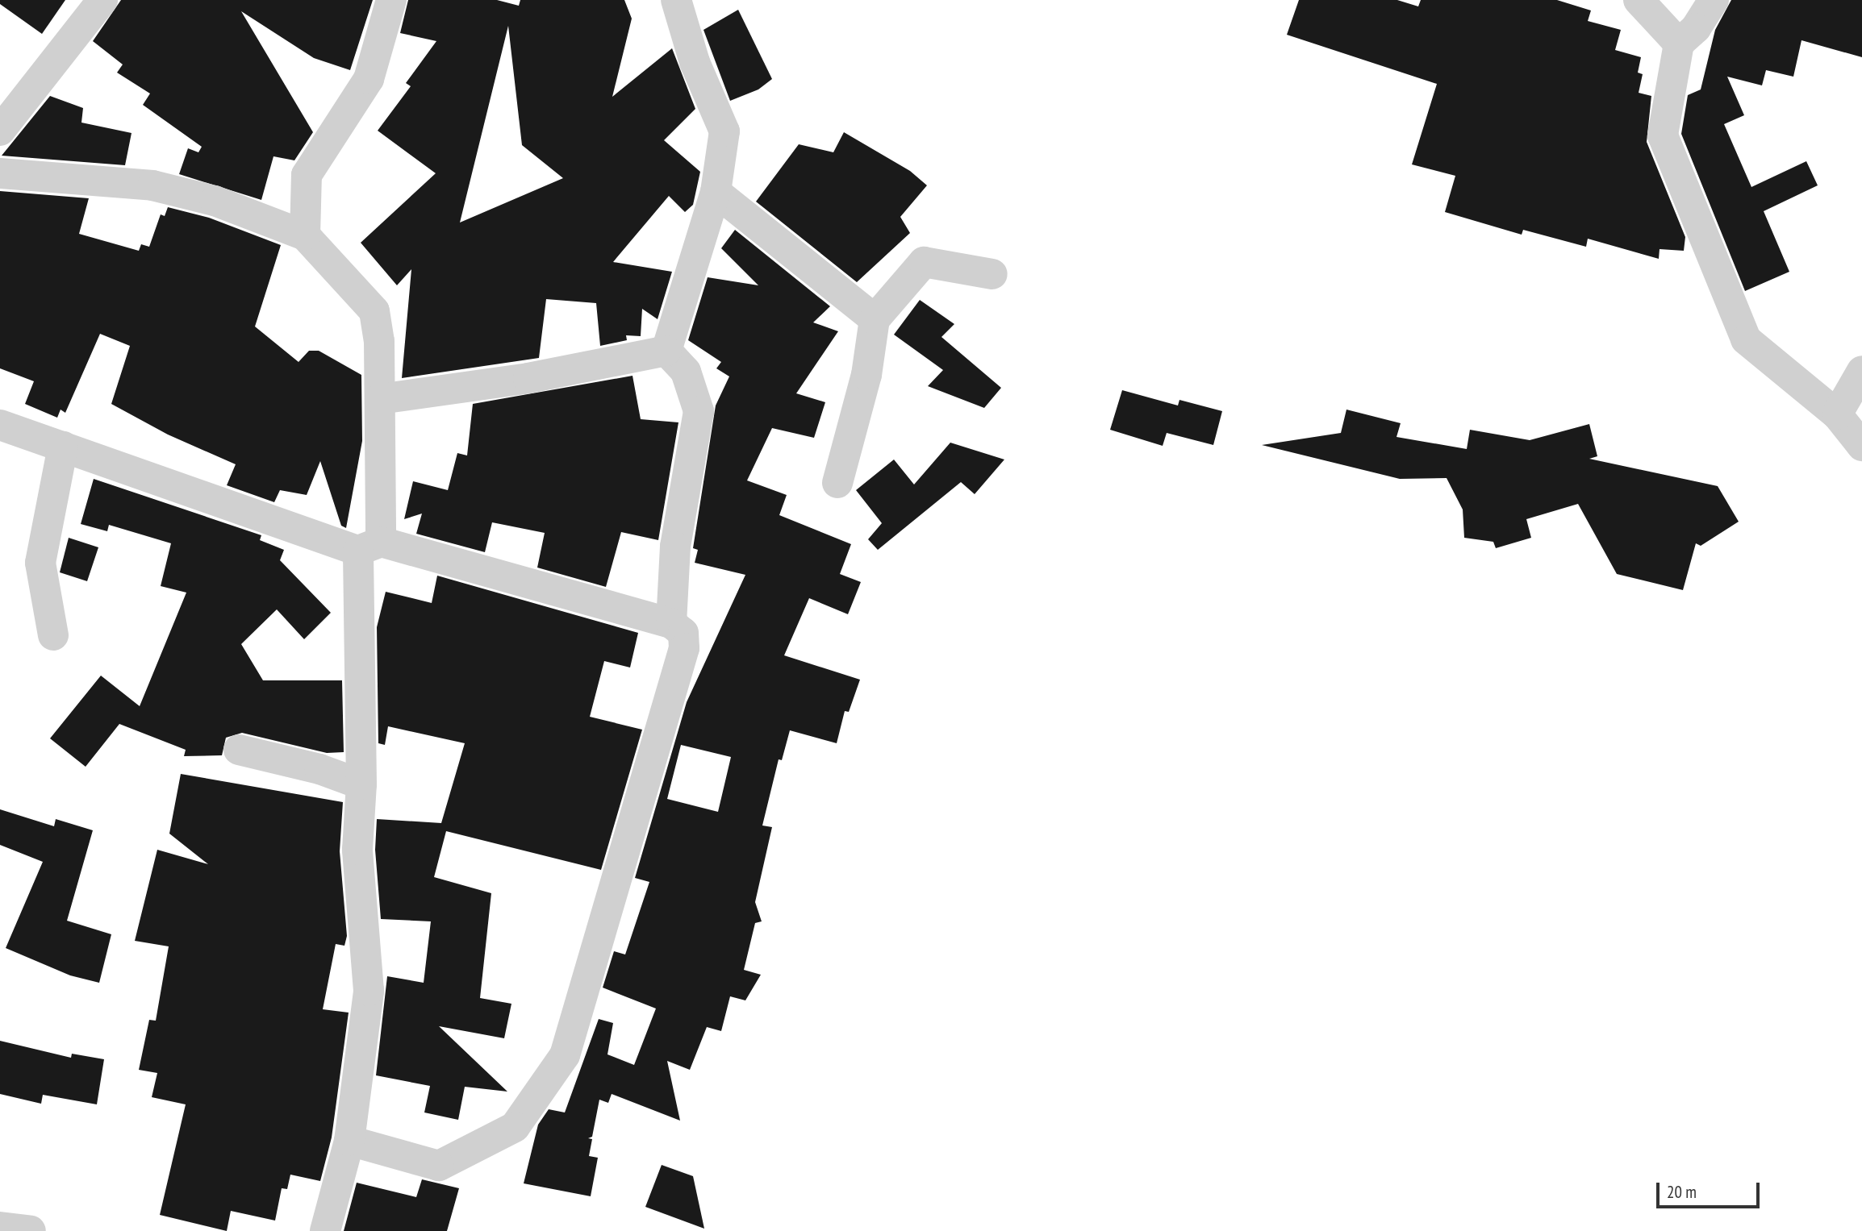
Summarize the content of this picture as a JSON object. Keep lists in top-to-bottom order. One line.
{"scale_bar":"20 m"}
